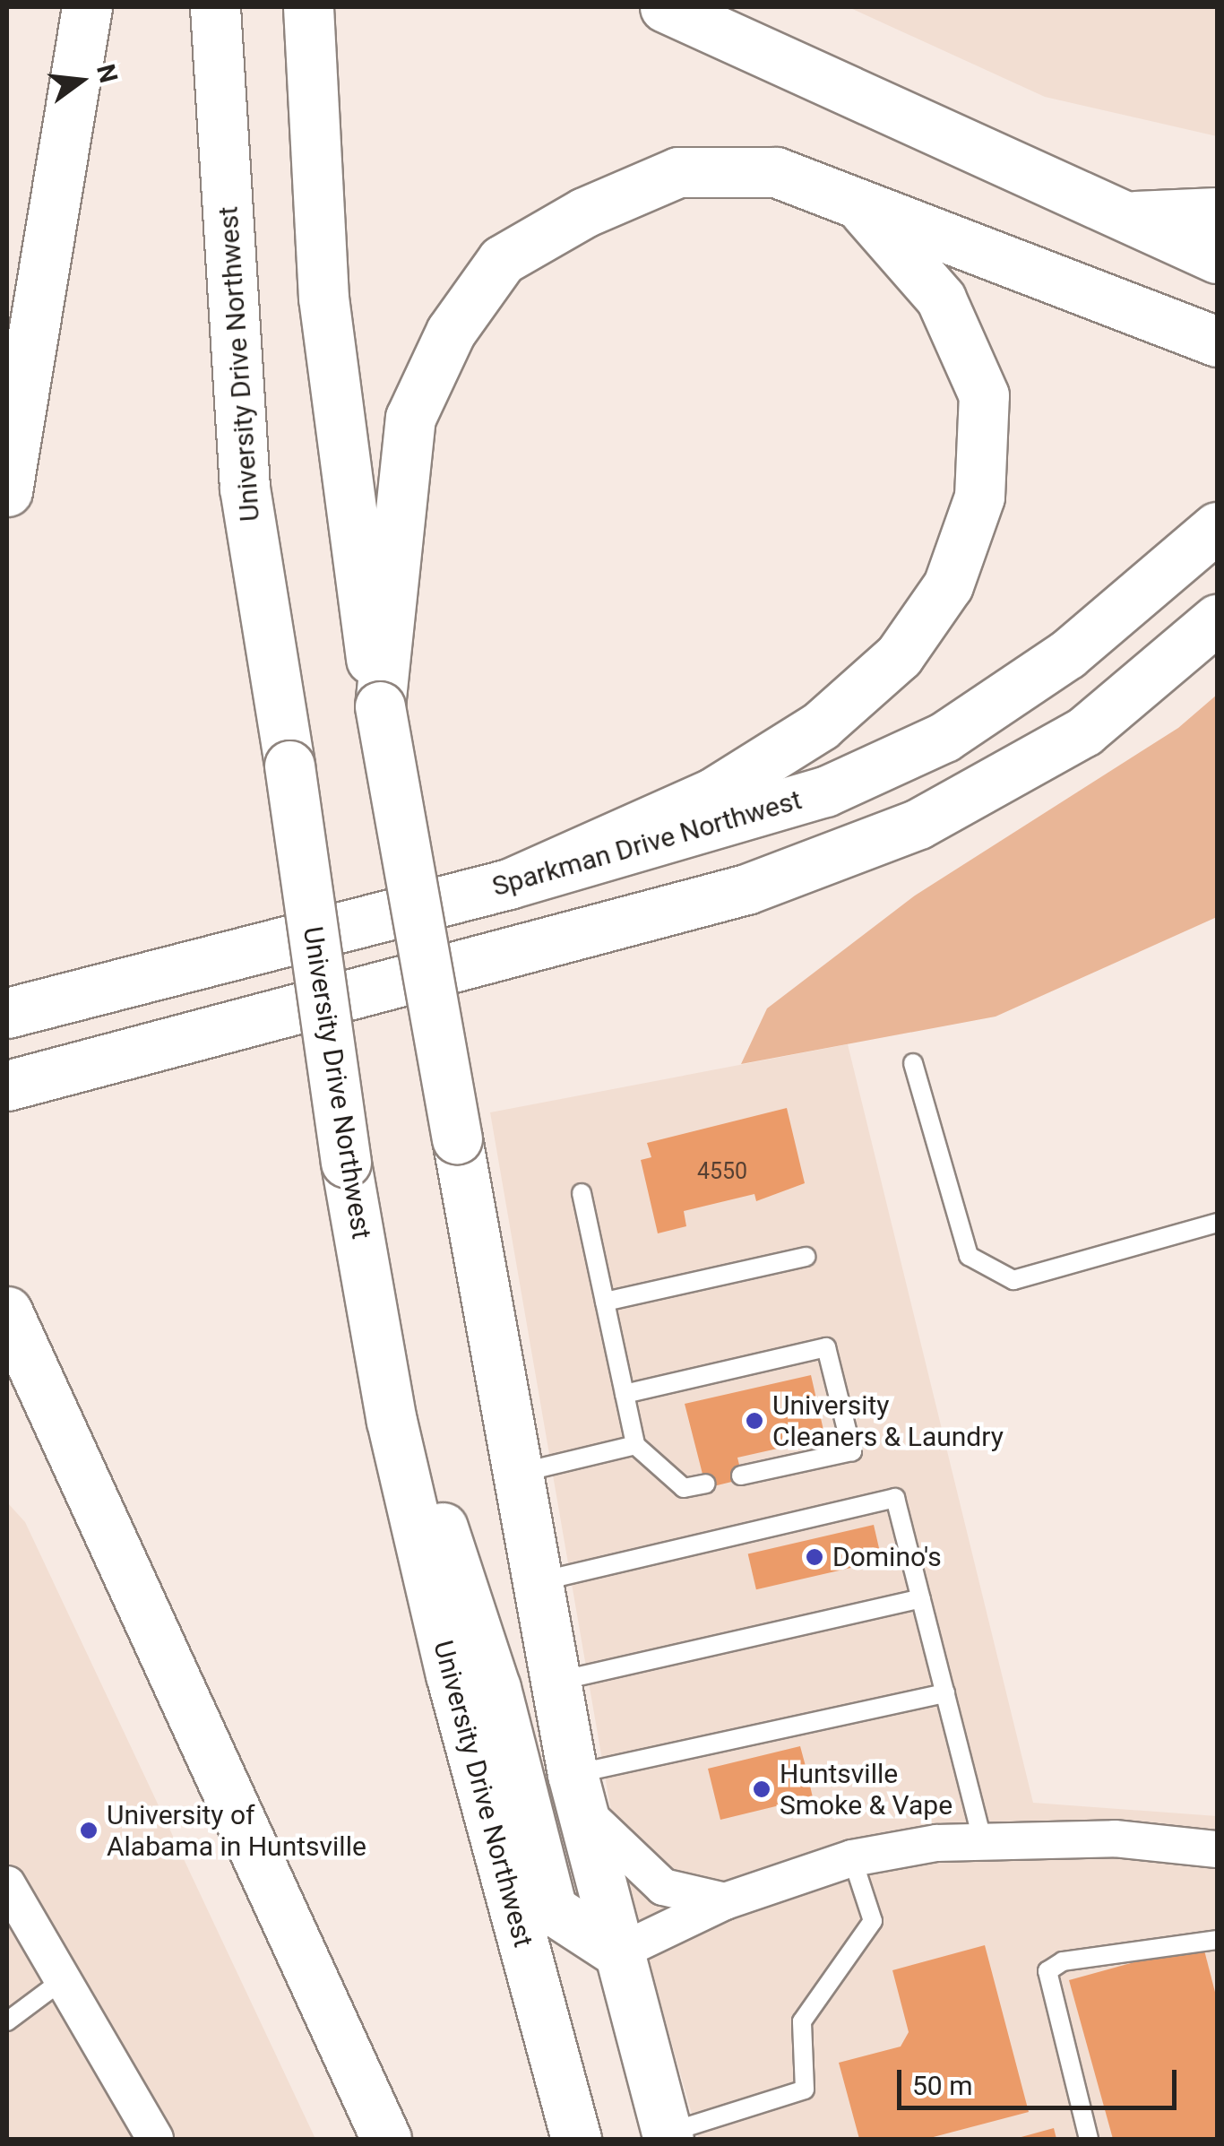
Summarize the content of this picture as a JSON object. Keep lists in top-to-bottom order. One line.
{"streets":{"main road":["University Drive Northwest","Sparkman Drive Northwest"]},"places":["University Cleaners & Laundry","Domino's","Huntsville Smoke & Vape","University of Alabama in Huntsville"],"house_numbers":["4550"],"scale_bar":"50 m","north":"right"}
